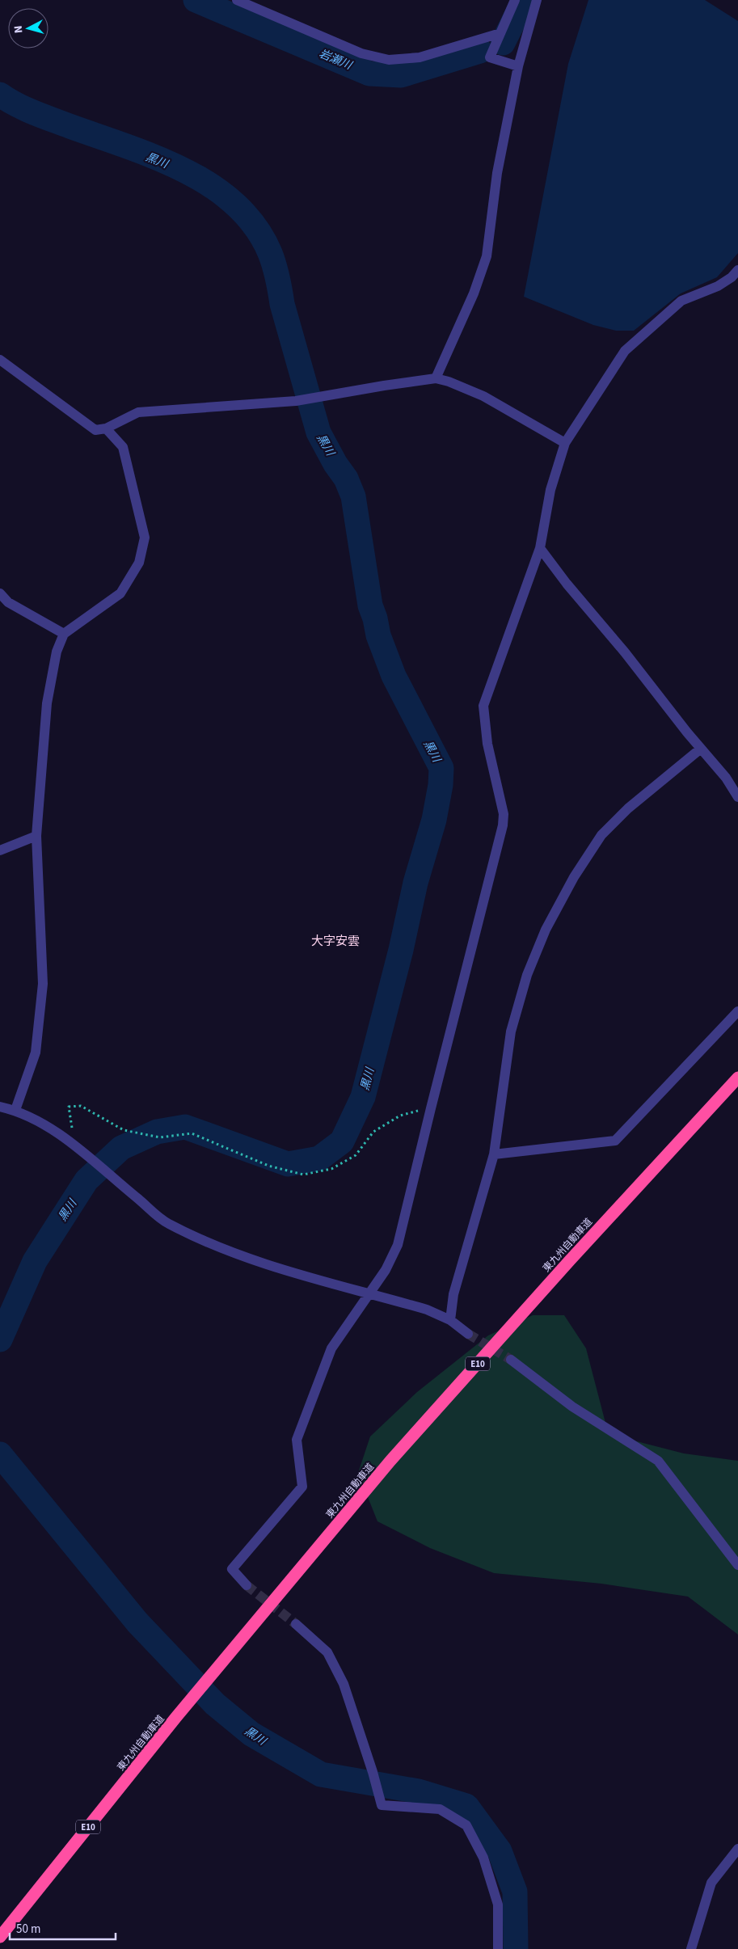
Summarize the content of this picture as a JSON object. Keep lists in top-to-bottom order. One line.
{"streets":{"highway":["東九州自動車道","E10"]},"districts":["大字安雲"],"water":["岩瀬川","黒川"],"scale_bar":"50 m","north":"left"}
